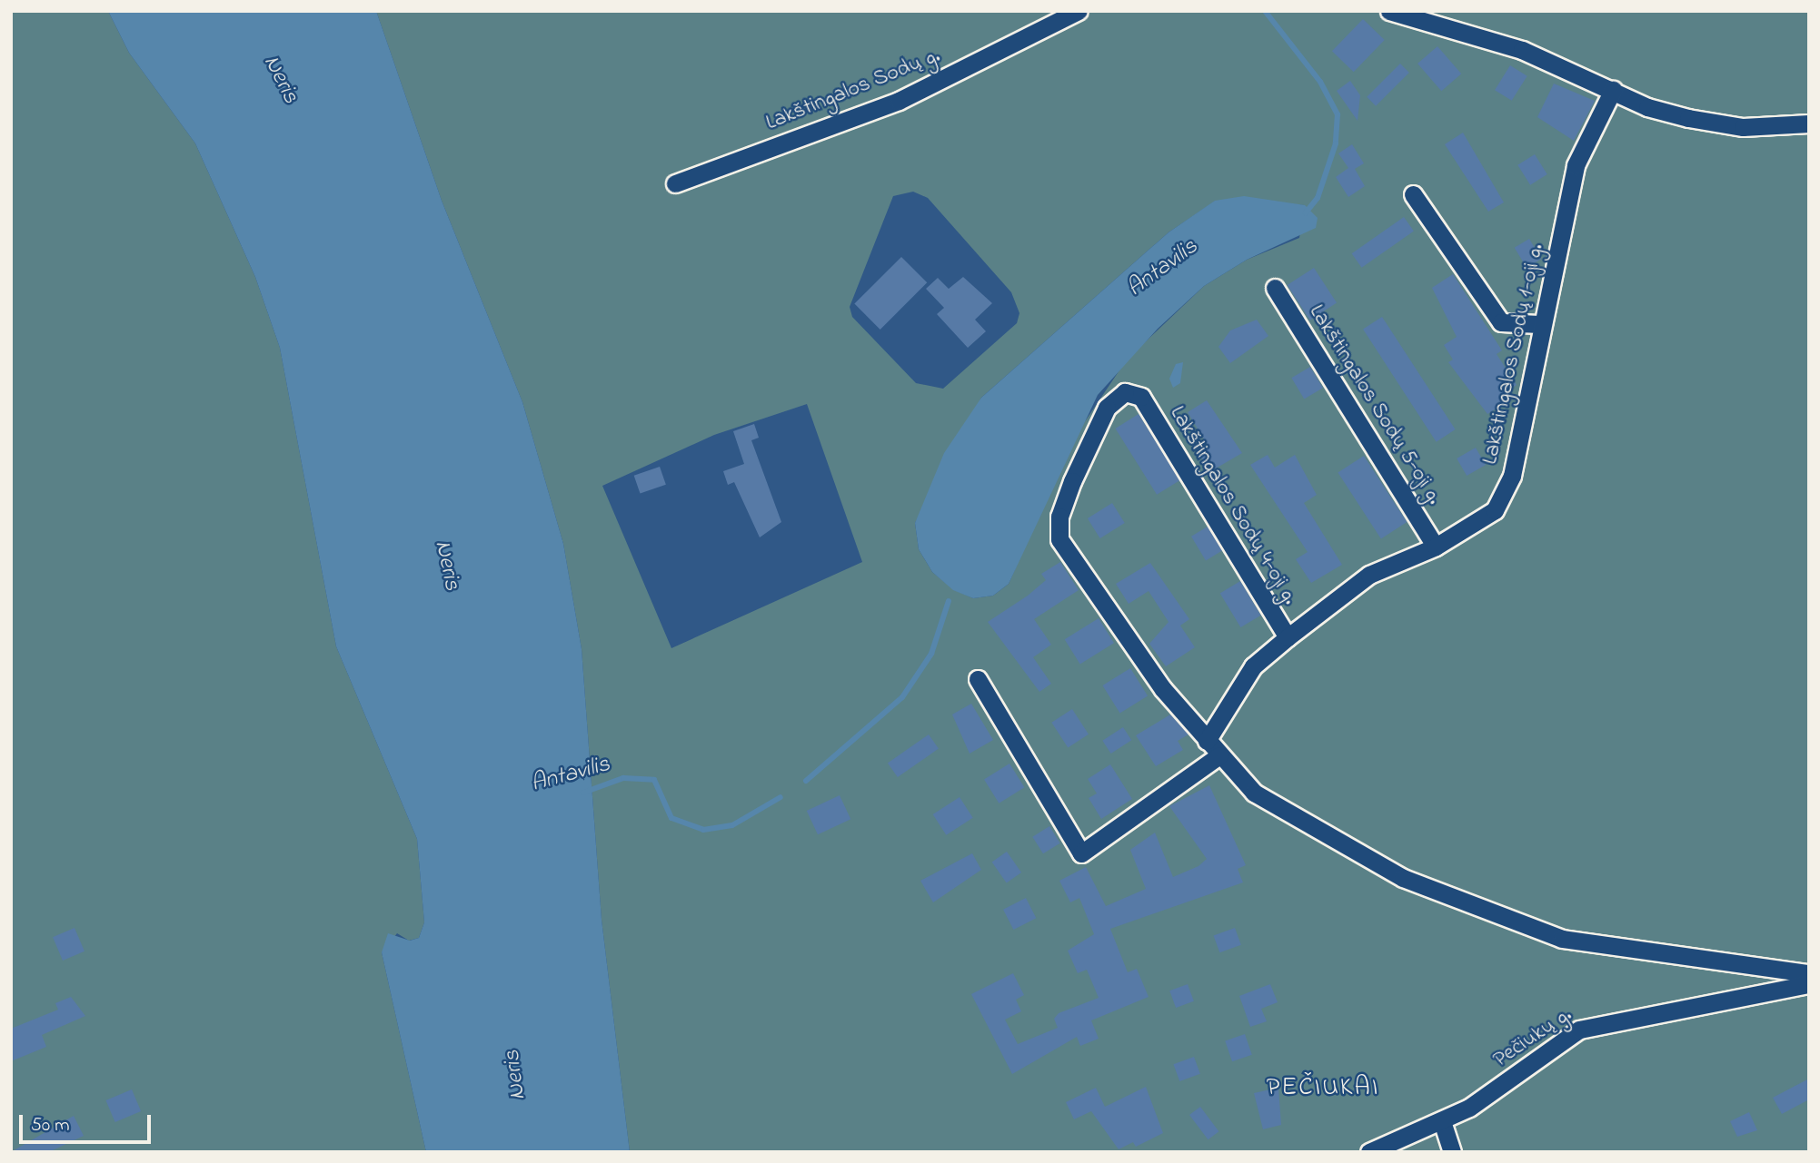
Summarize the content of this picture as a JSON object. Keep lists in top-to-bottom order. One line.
{"streets":{"street":["Lakštingalos Sodų g.","Lakštingalos Sodų 1-oji g.","Lakštingalos Sodų 5-oji g.","Lakštingalos Sodų 4-oji g.","Pečiukų g."]},"crossings":[["Lakštingalos Sodų 1-oji g.","Lakštingalos Sodų 5-oji g."],["Lakštingalos Sodų 1-oji g.","Lakštingalos Sodų 4-oji g."]],"districts":["PEČIUKAI"],"water":["Neris","Antavilis"],"scale_bar":"50 m"}
